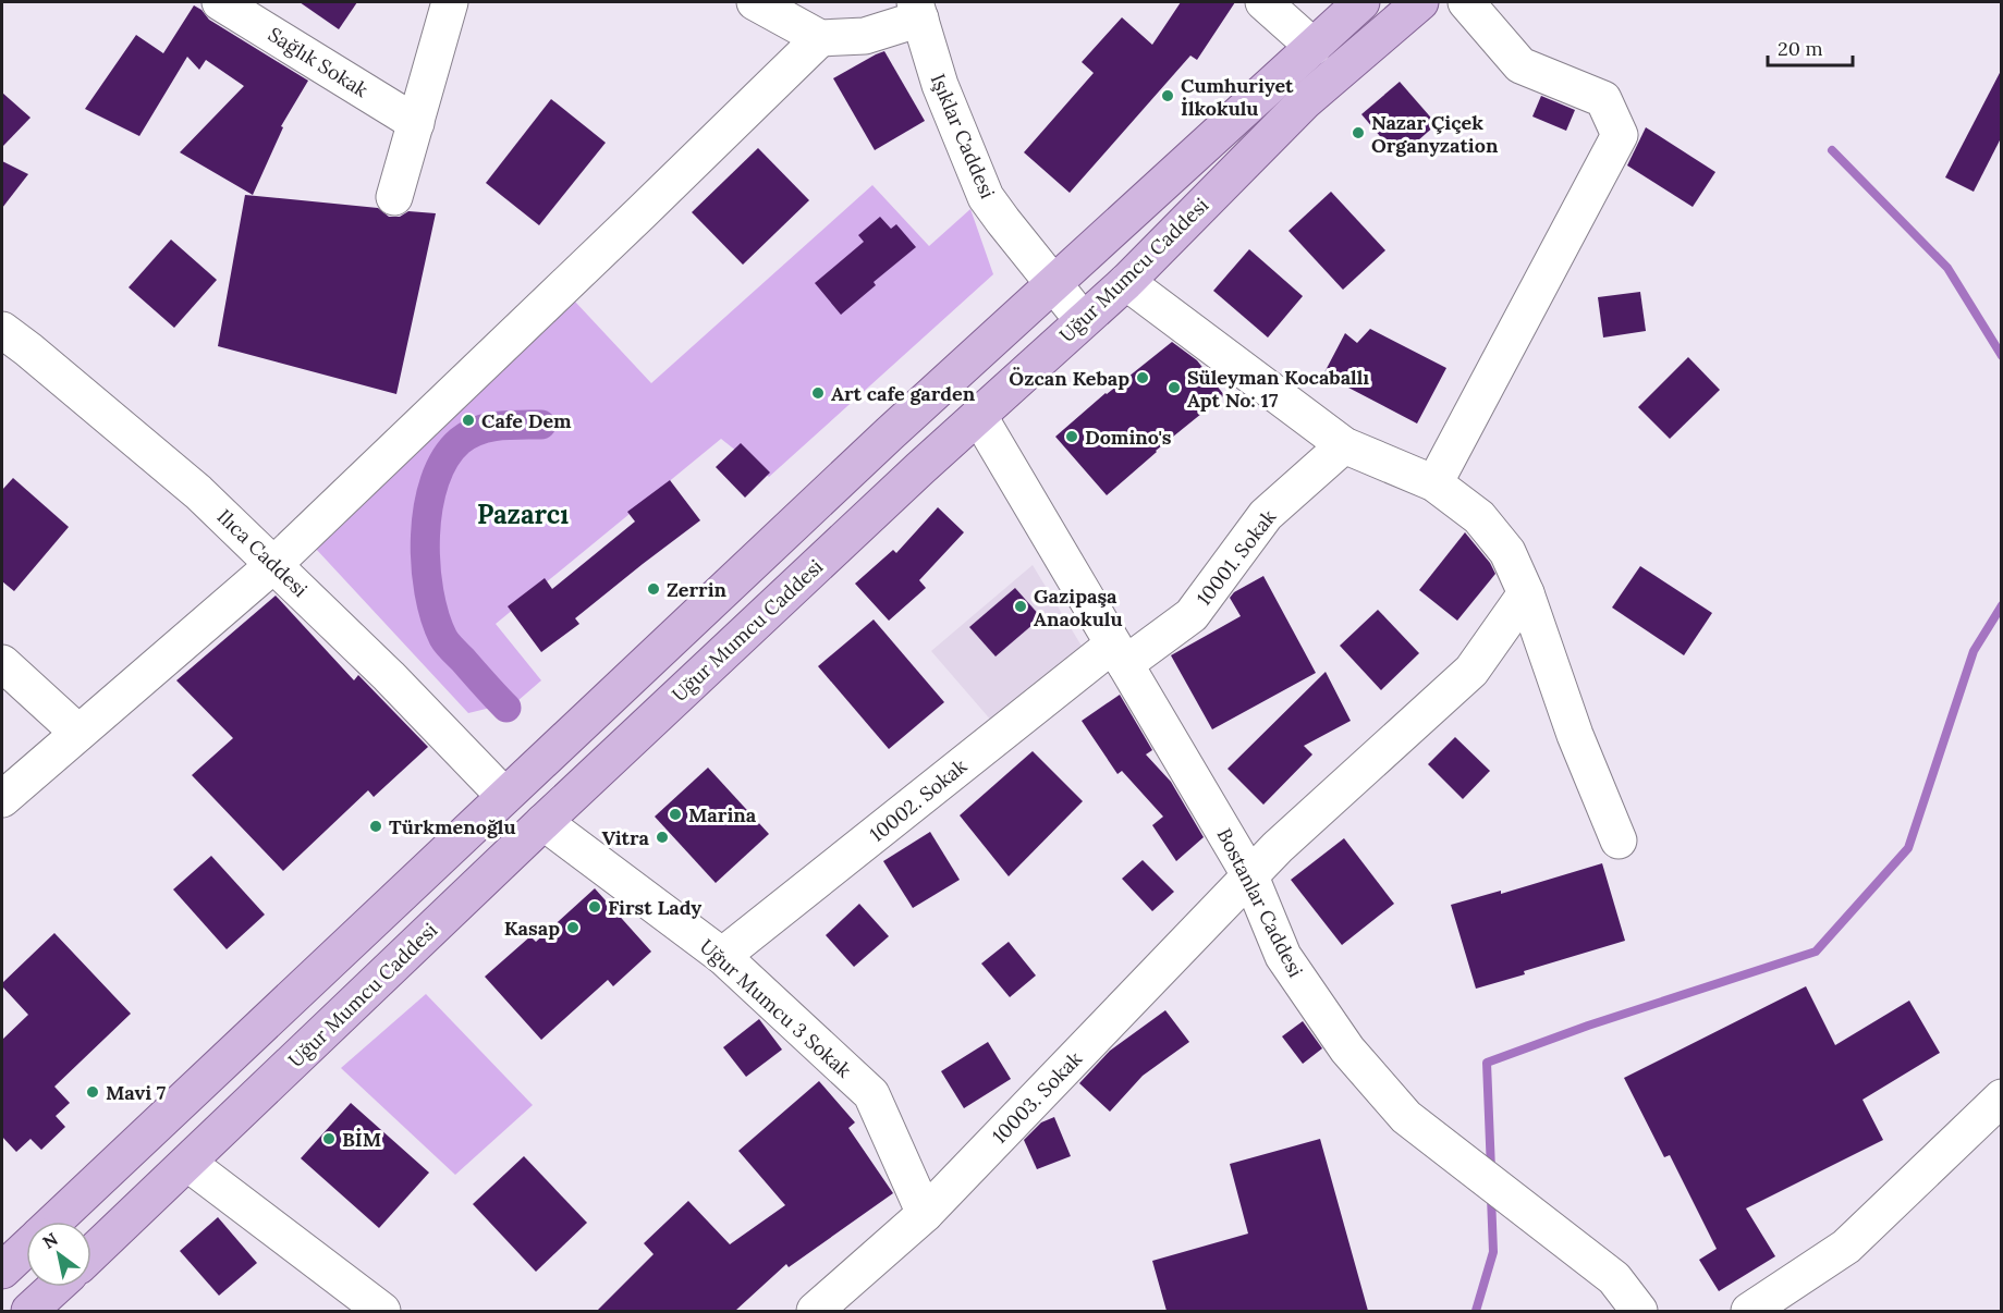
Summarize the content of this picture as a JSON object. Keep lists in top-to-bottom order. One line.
{"streets":{"main road":["Uğur Mumcu Caddesi"],"street":["Sağlık Sokak","Işıklar Caddesi","Ilıca Caddesi","10001. Sokak","10002. Sokak","Bostanlar Caddesi","Uğur Mumcu 3 Sokak","10003. Sokak"]},"crossings":[["Işıklar Caddesi","Uğur Mumcu Caddesi"],["Uğur Mumcu Caddesi","Ilıca Caddesi"],["Uğur Mumcu Caddesi","Bostanlar Caddesi"],["Uğur Mumcu Caddesi","Uğur Mumcu 3 Sokak"],["10001. Sokak","10002. Sokak"],["10001. Sokak","Bostanlar Caddesi"],["10002. Sokak","Bostanlar Caddesi"],["10002. Sokak","Uğur Mumcu 3 Sokak"],["Bostanlar Caddesi","10003. Sokak"],["Uğur Mumcu 3 Sokak","10003. Sokak"]],"districts":["Pazarcı"],"places":["Cumhuriyet İlkokulu","Nazar Çiçek Organyzation","Özcan Kebap","Süleyman Kocaballı Apt No: 17","Art cafe garden","Cafe Dem","Domino's","Zerrin","Gazipaşa Anaokulu","Marina","Türkmenoğlu","Vitra","First Lady","Kasap","Mavi 7","BİM"],"scale_bar":"20 m","north":"top left"}
